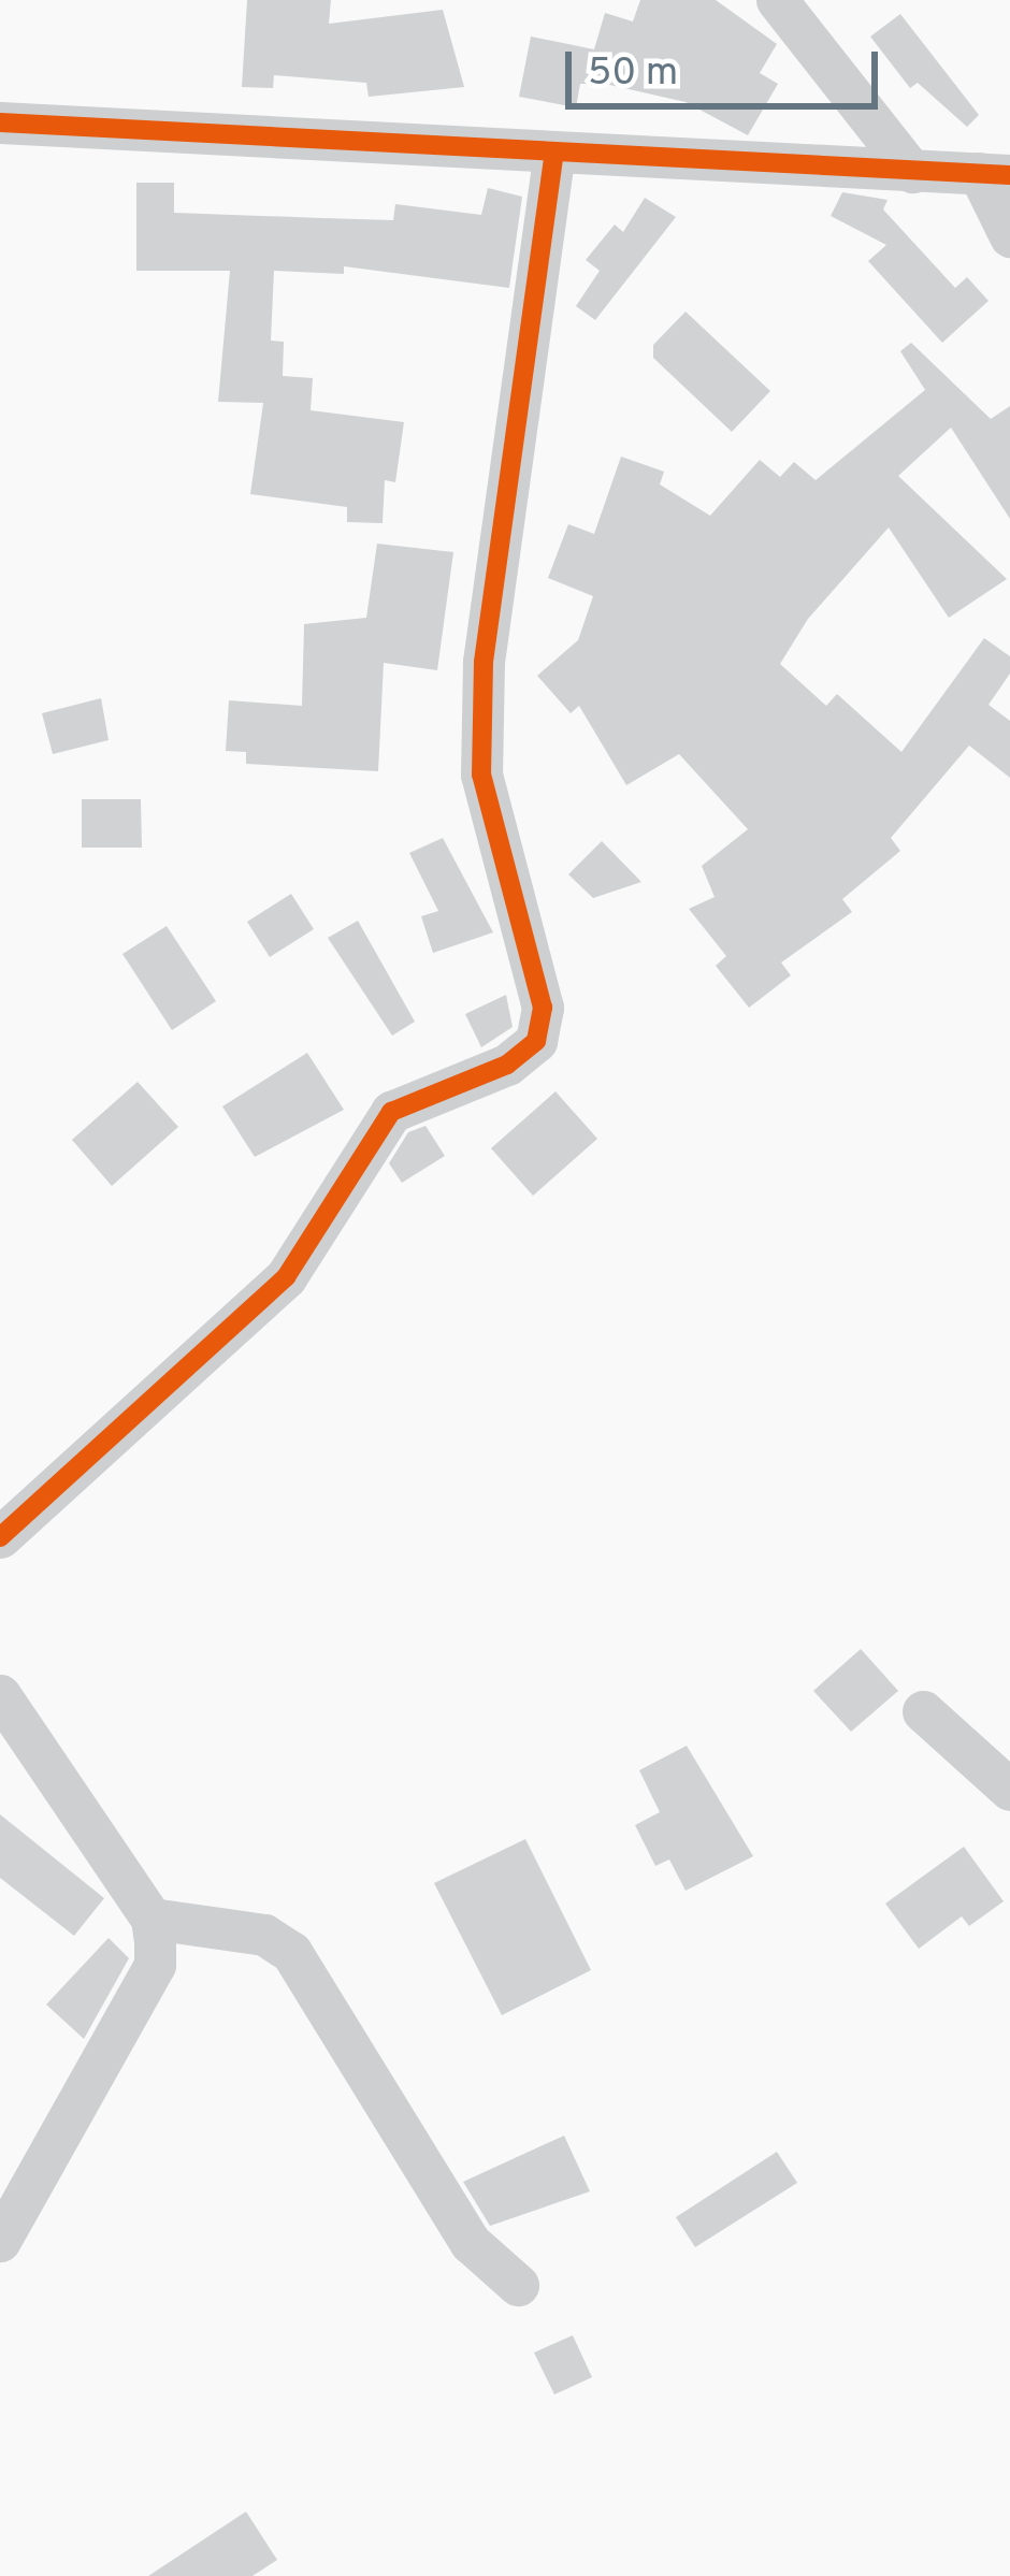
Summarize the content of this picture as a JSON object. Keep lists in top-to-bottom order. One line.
{"scale_bar":"50 m"}
